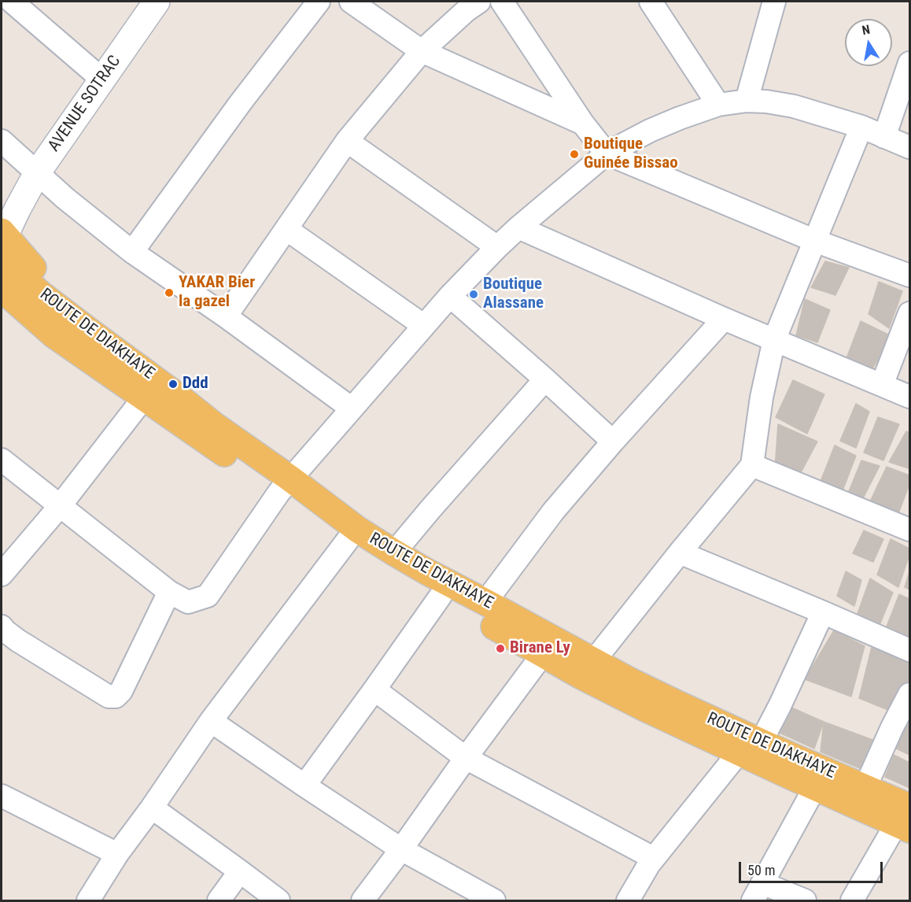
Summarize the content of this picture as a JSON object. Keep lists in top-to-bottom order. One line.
{"streets":{"main road":["ROUTE DE DIAKHAYE"],"street":["AVENUE SOTRAC"]},"crossings":[["AVENUE SOTRAC","ROUTE DE DIAKHAYE"]],"places":["Boutique Guinée Bissao","YAKAR Bier la gazel","Boutique Alassane","Ddd","Birane Ly"],"scale_bar":"50 m","north":"top"}
